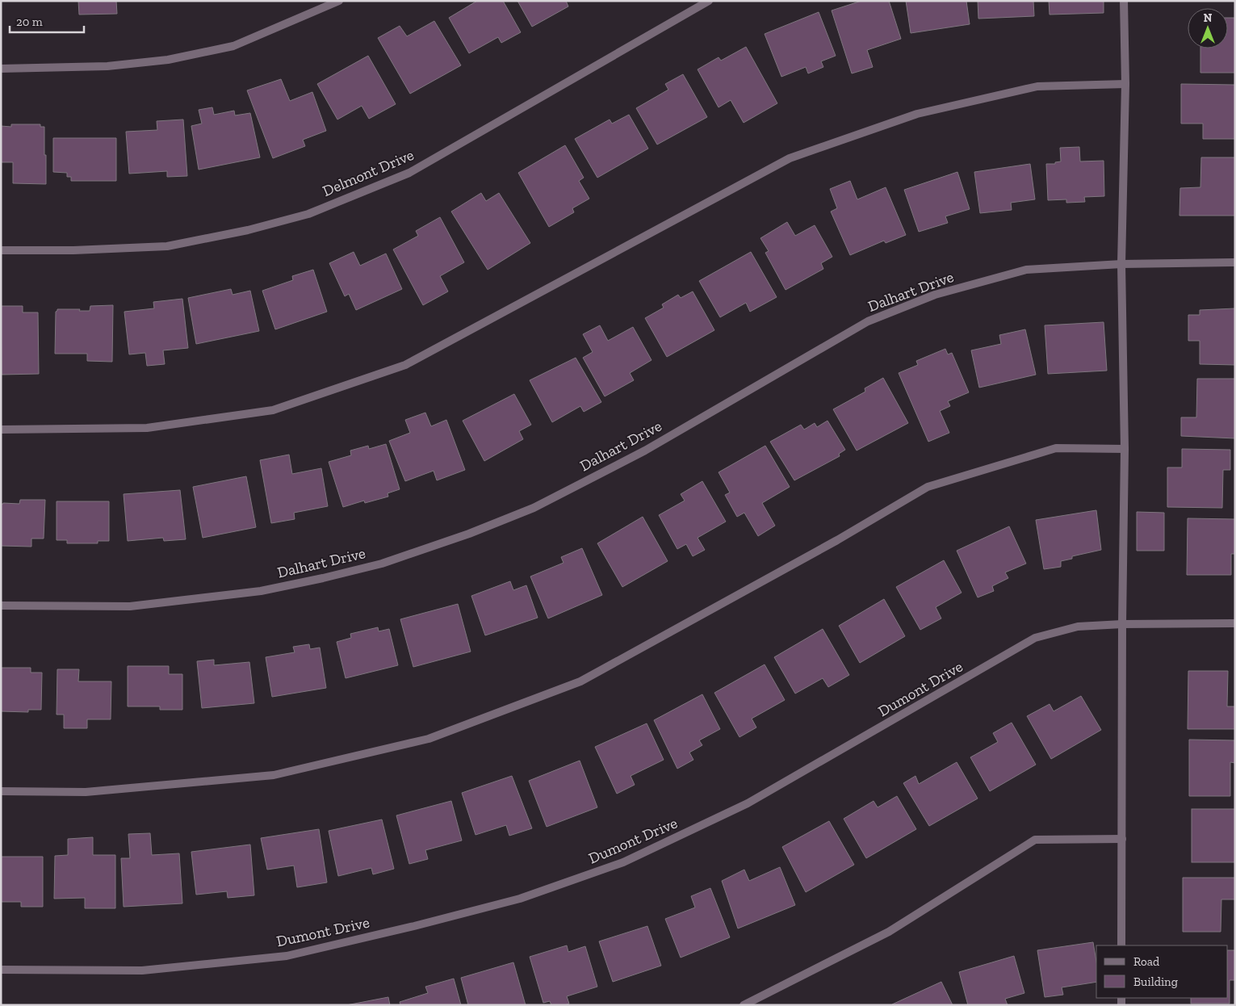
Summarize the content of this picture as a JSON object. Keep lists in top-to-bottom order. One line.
{"streets":{"street":["Delmont Drive","Dalhart Drive","Dumont Drive"]},"legend":["Road","Building"],"scale_bar":"20 m","north":"top"}
